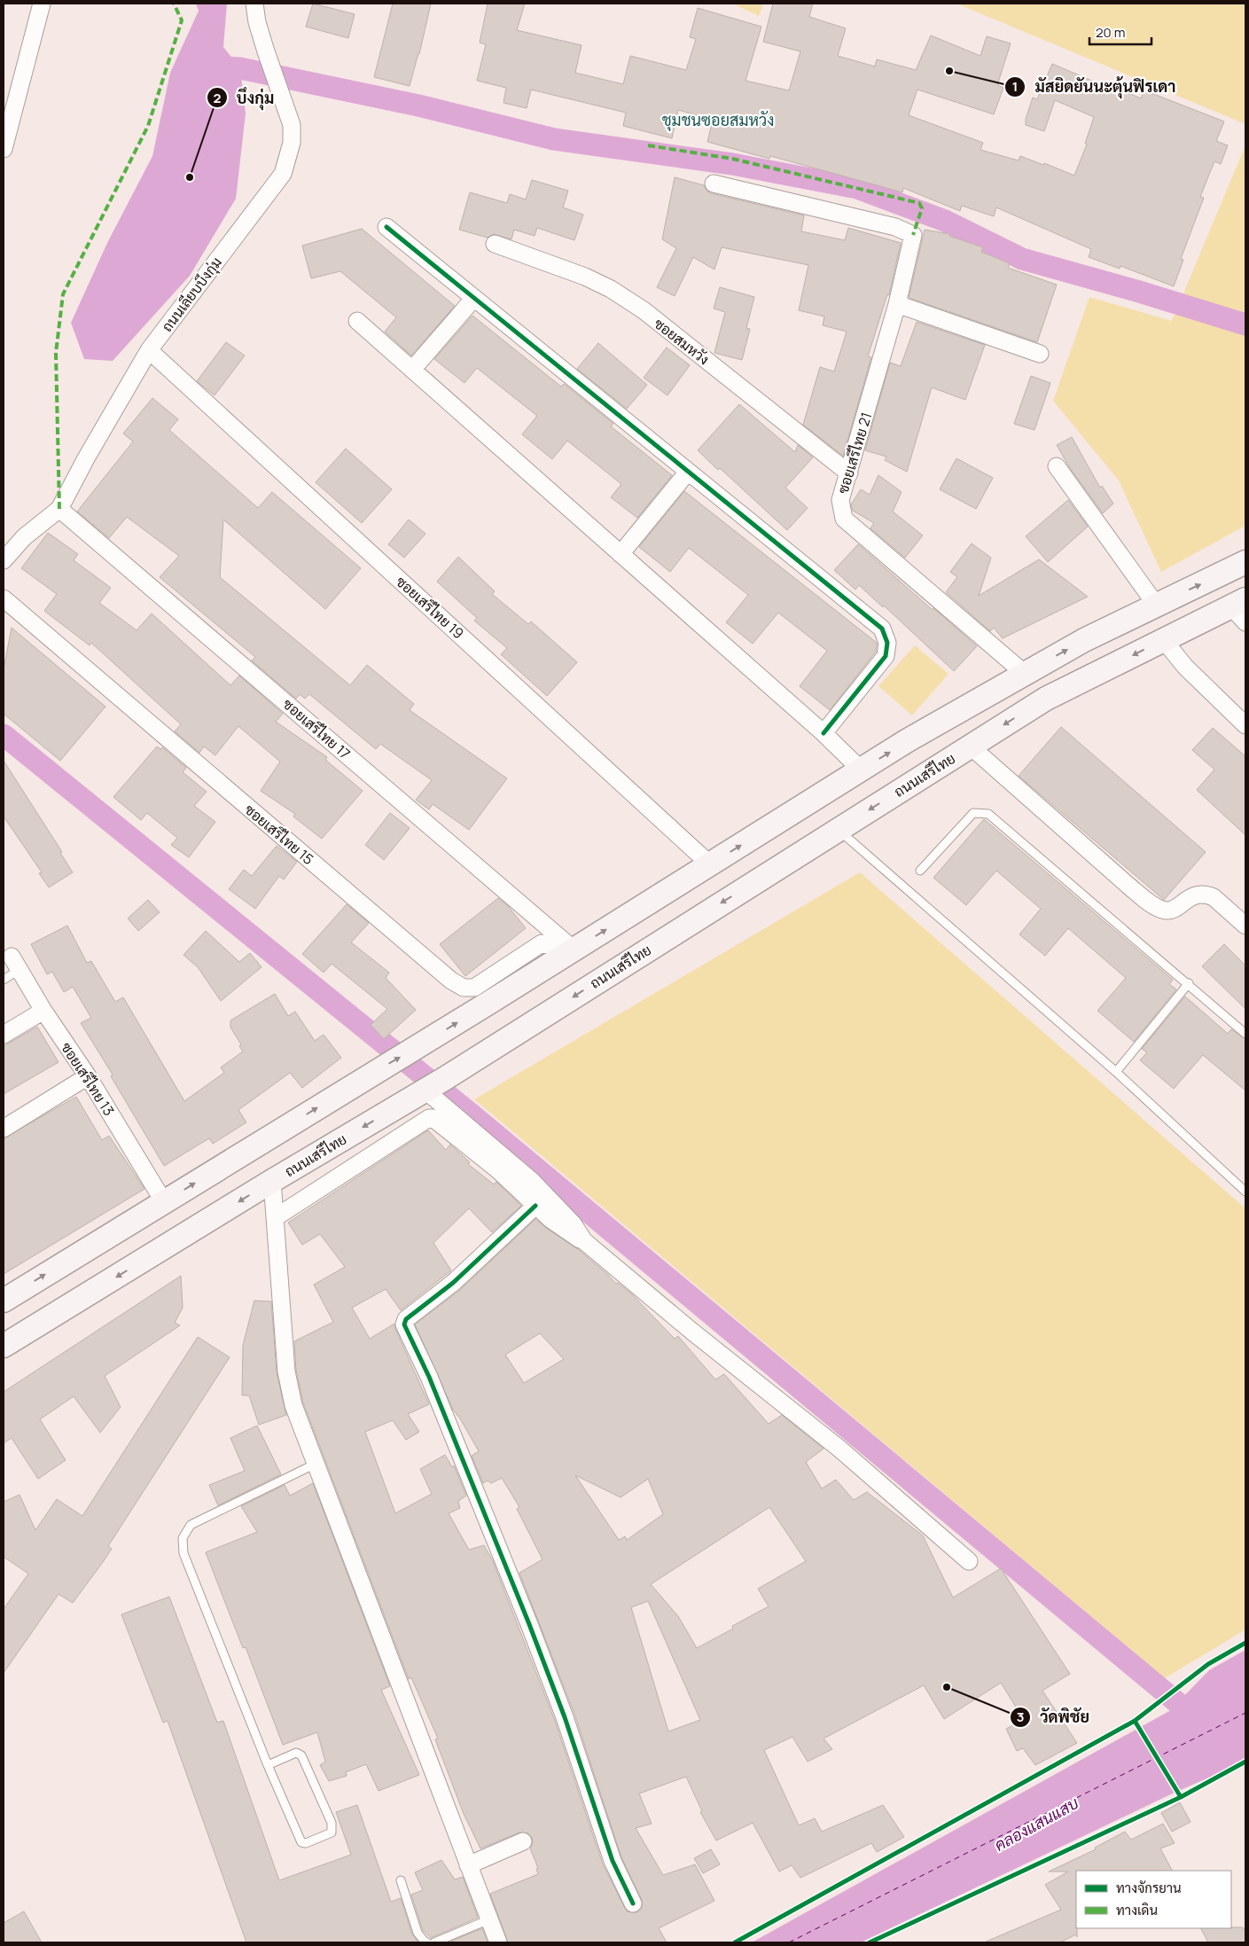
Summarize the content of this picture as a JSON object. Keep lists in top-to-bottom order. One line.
{"streets":{"main road":["ถนนเสรีไทย"],"street":["ถนนเลียบบึงกุ่ม","ซอยสมหวัง","ซอยเสรีไทย 21","ซอยเสรีไทย 19","ซอยเสรีไทย 17","ซอยเสรีไทย 15","ซอยเสรีไทย 13"]},"crossings":[["ถนนเลียบบึงกุ่ม","ซอยเสรีไทย 19"],["ถนนเลียบบึงกุ่ม","ซอยเสรีไทย 17"],["ซอยสมหวัง","ซอยเสรีไทย 21"],["ซอยเสรีไทย 17","ซอยเสรีไทย 15"]],"districts":["ชุมชนซอยสมหวัง"],"water":["คลองแสนแสบ"],"places":["มัสยิดยันนะตุ้นฟิรเดา","บึงกุ่ม","วัดพิชัย"],"legend":["ทางจักรยาน","ทางเดิน"],"scale_bar":"20 m"}
